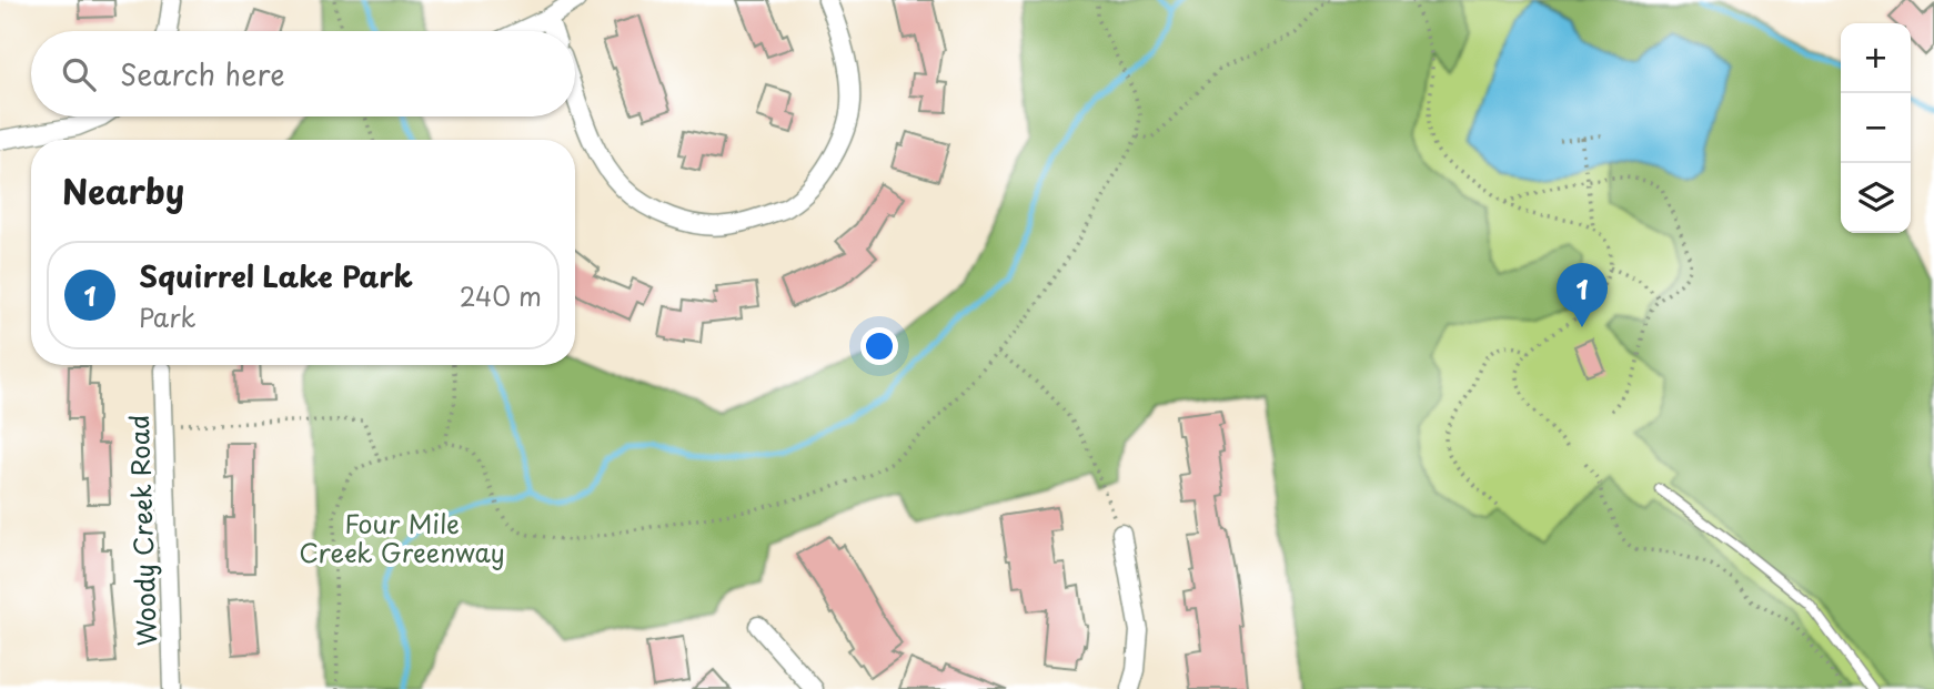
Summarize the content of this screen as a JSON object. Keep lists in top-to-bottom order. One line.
{"streets":{"street":["Woody Creek Road"]},"parks":["Four Mile Creek Greenway"],"page":{"map_buttons":["+","−"],"search":"Search here","heading":"Nearby","list":[{"mark":"1","name":"Squirrel Lake Park","note":"Park","value":"240 m"}],"pins":"1"}}
